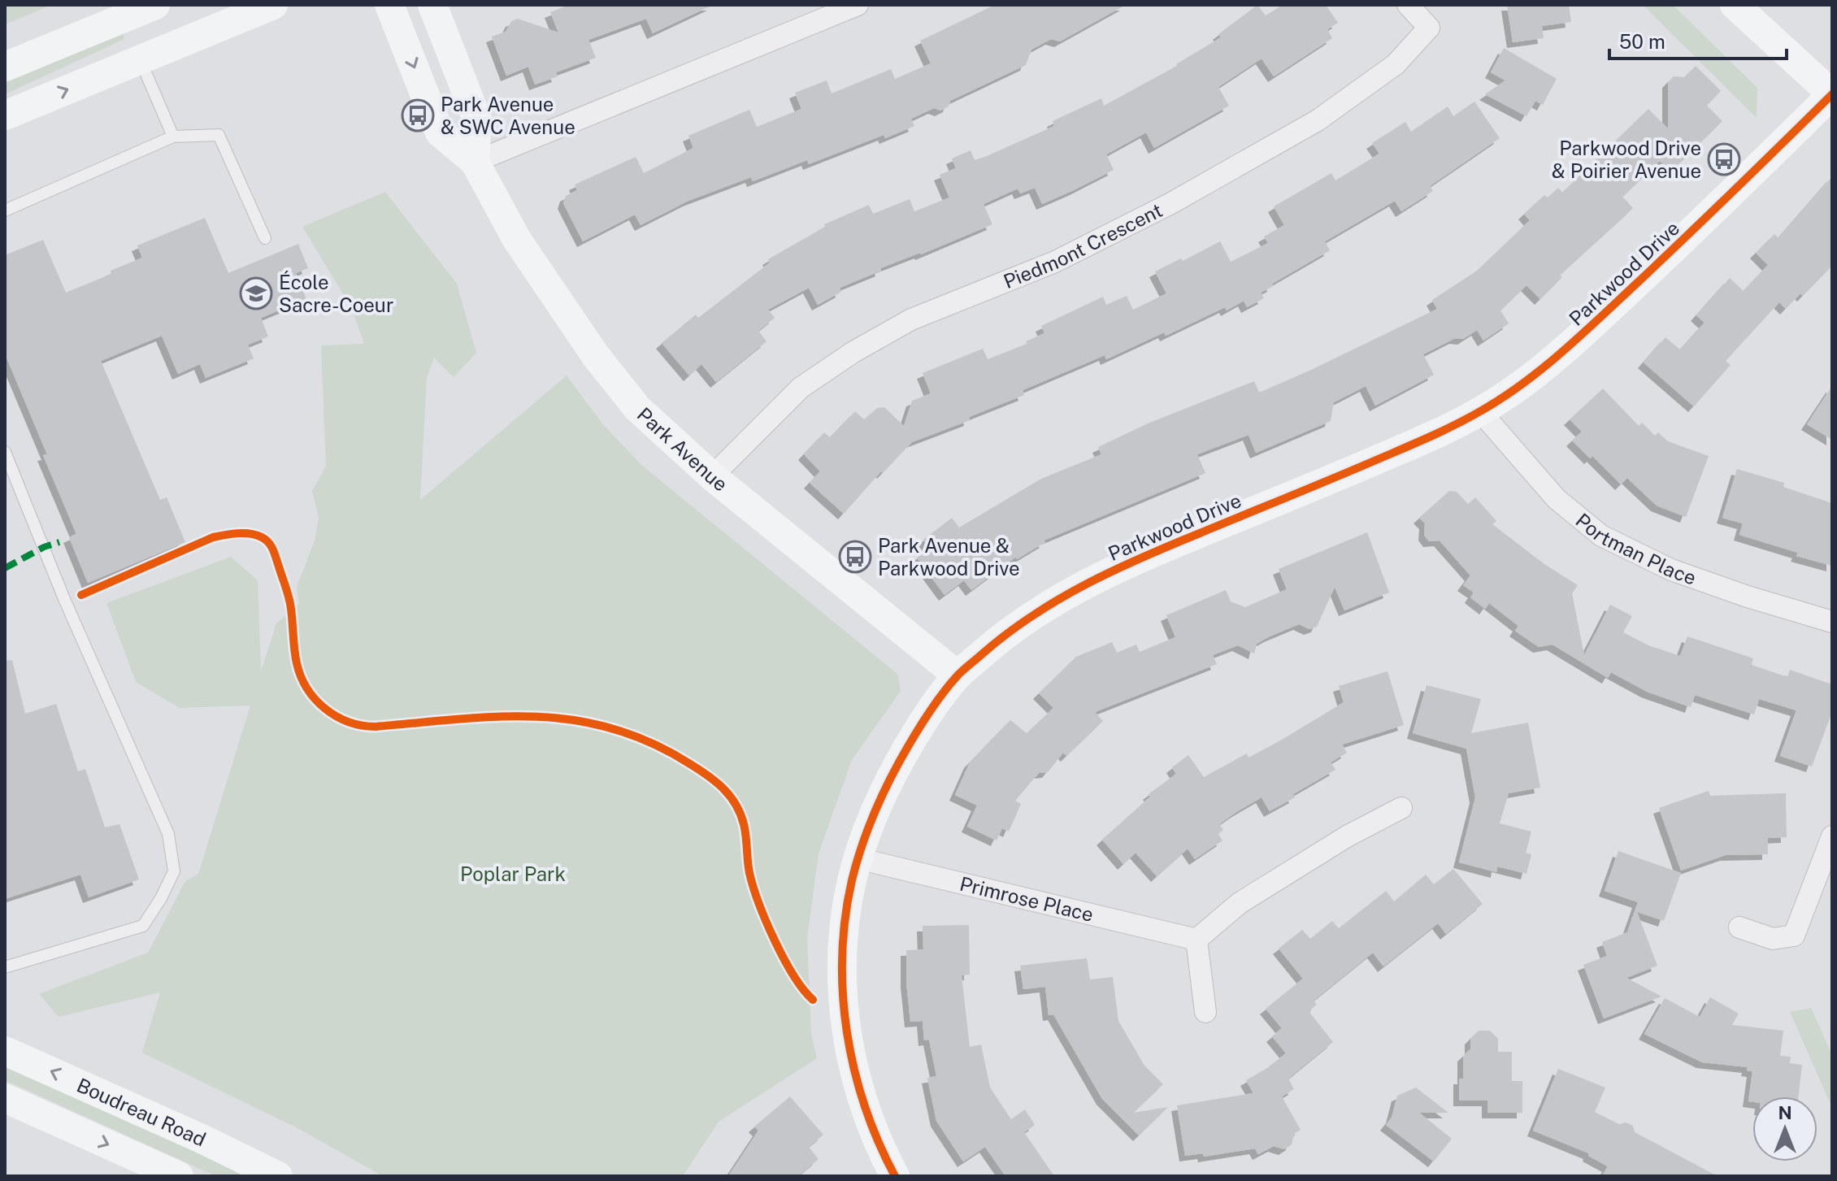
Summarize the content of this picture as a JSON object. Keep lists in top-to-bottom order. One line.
{"streets":{"street":["Piedmont Crescent","Parkwood Drive","Park Avenue","Portman Place","Primrose Place","Boudreau Road"]},"crossings":[["Piedmont Crescent","Park Avenue"],["Parkwood Drive","Park Avenue"],["Parkwood Drive","Portman Place"],["Parkwood Drive","Primrose Place"]],"parks":["Poplar Park"],"places":{"bus stop":["Park Avenue & SWC Avenue","Parkwood Drive & Poirier Avenue","Park Avenue & Parkwood Drive"],"school or university":["École Sacre-Coeur"]},"scale_bar":"50 m","north":"top"}
